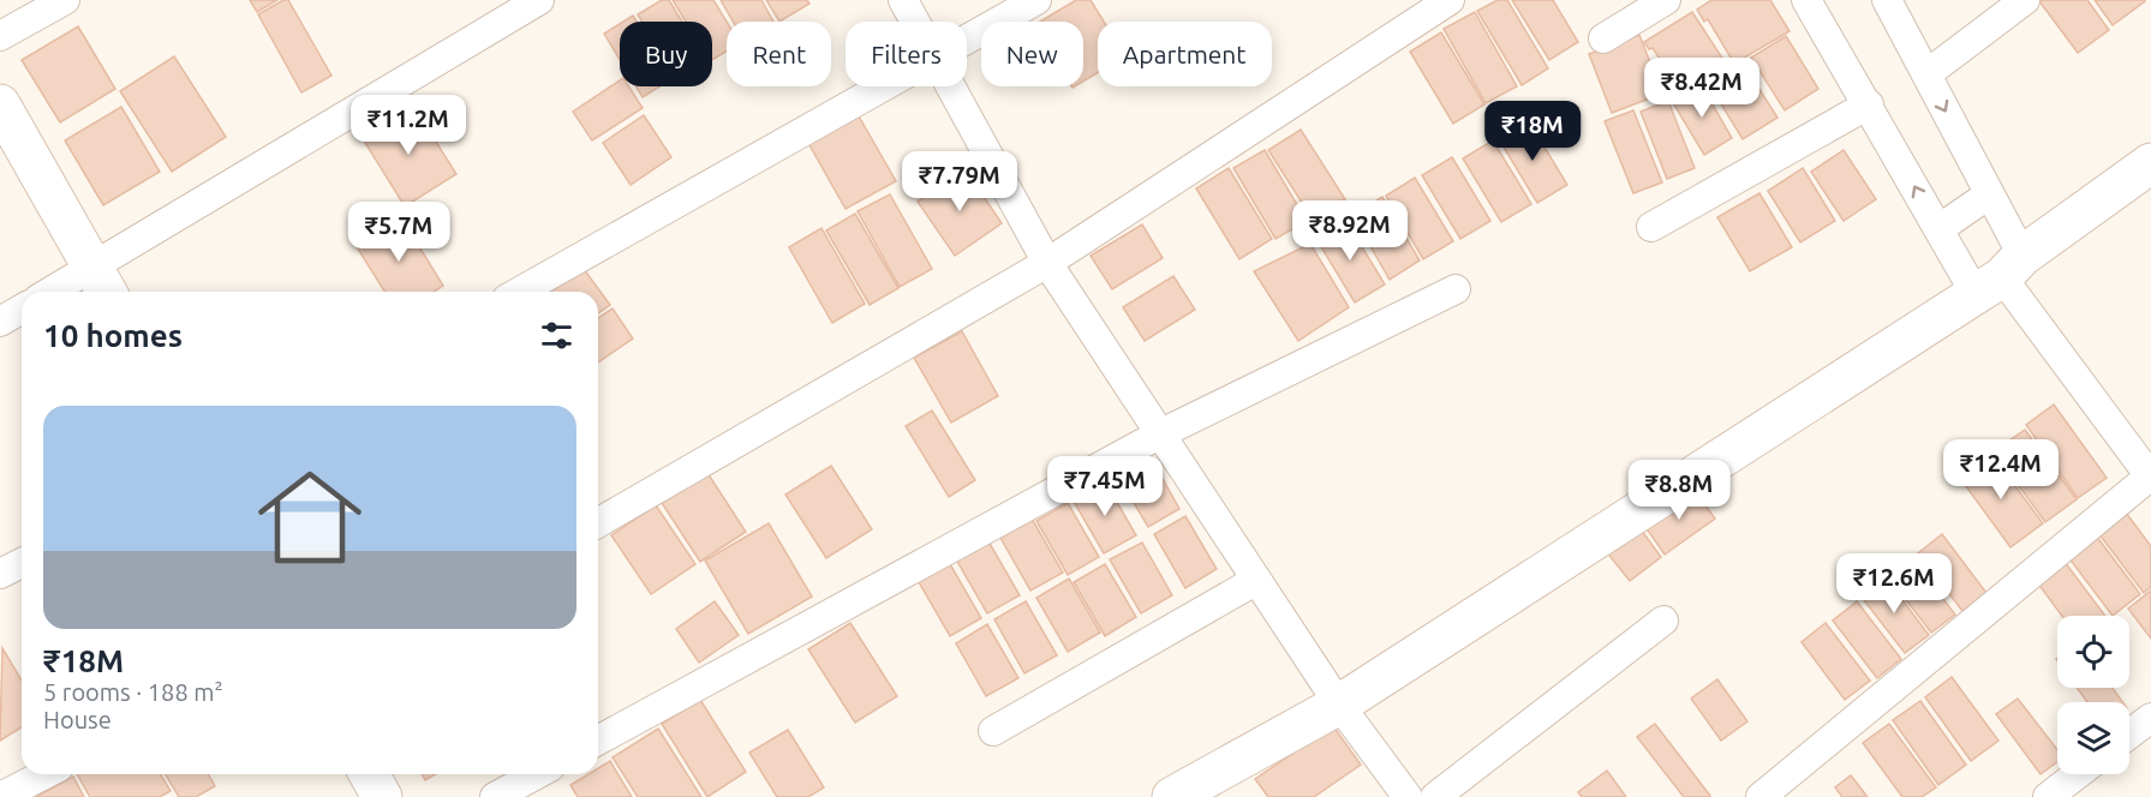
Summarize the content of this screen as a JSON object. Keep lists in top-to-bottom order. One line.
{"page":{"chip":["Buy","Rent","Filters","New","Apartment"],"price":["₹8.42M","₹11.2M","₹18M","₹7.79M","₹8.92M","₹5.7M","₹12.4M","₹7.45M","₹8.8M","₹12.6M"],"heading":"10 homes","list":[{"name":"₹18M","note":"5 rooms · 188 m² · House"}]}}
